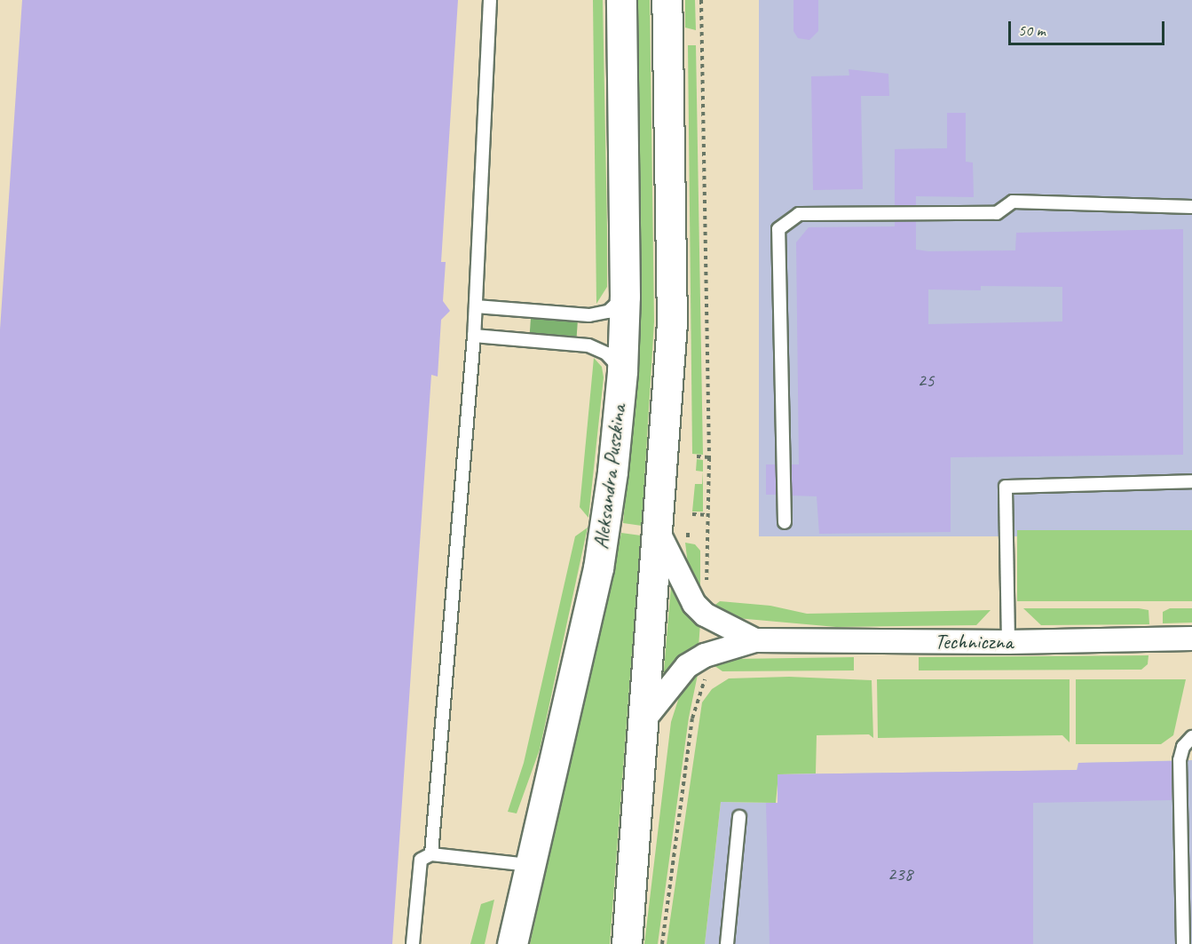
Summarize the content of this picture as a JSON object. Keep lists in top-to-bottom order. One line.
{"streets":{"main road":["Aleksandra Puszkina"],"street":["Techniczna"]},"house_numbers":["25","238"],"scale_bar":"50 m"}
